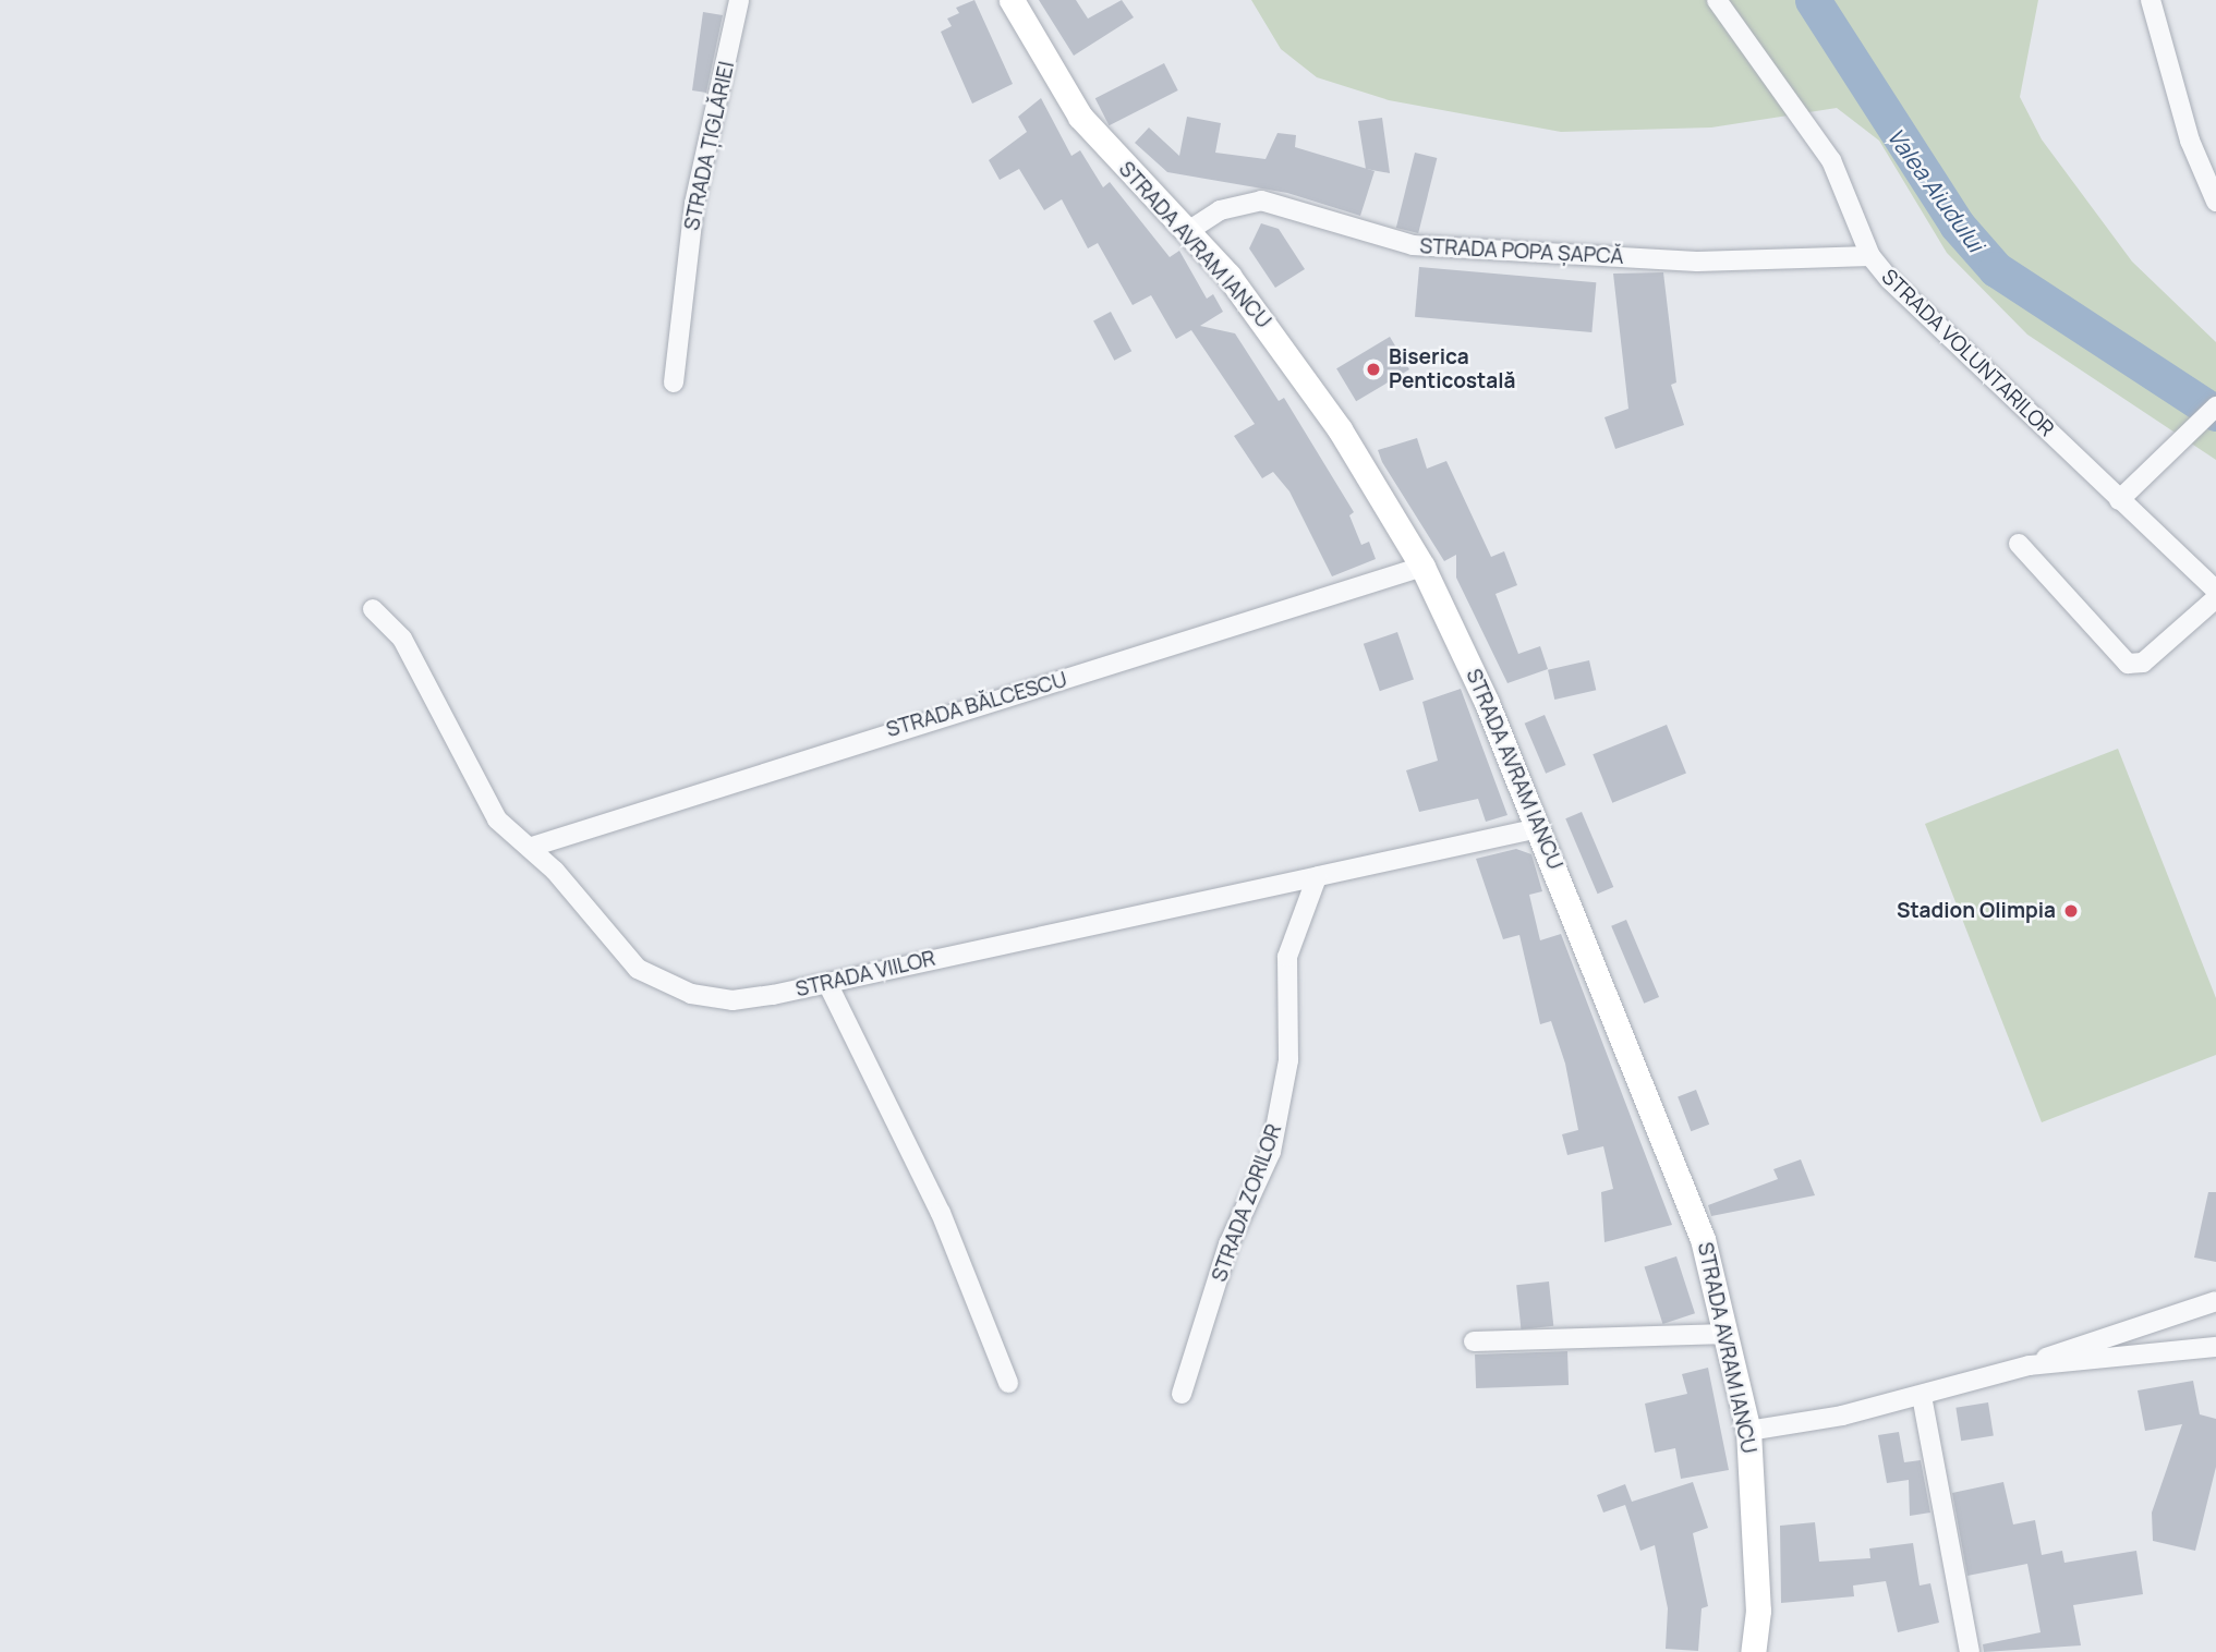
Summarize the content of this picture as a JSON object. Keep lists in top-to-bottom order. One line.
{"streets":{"main road":["STRADA AVRAM IANCU"],"street":["STRADA ȚIGLĂRIEI","STRADA POPA ȘAPCĂ","STRADA VOLUNTARILOR","STRADA BĂLCESCU","STRADA VIILOR","STRADA ZORILOR"]},"crossings":[["STRADA AVRAM IANCU","STRADA POPA ȘAPCĂ"],["STRADA AVRAM IANCU","STRADA BĂLCESCU"],["STRADA AVRAM IANCU","STRADA VIILOR"],["STRADA POPA ȘAPCĂ","STRADA VOLUNTARILOR"],["STRADA BĂLCESCU","STRADA VIILOR"],["STRADA VIILOR","STRADA ZORILOR"]],"water":["Valea Aiudului"],"places":["Biserica Penticostală","Stadion Olimpia"]}
